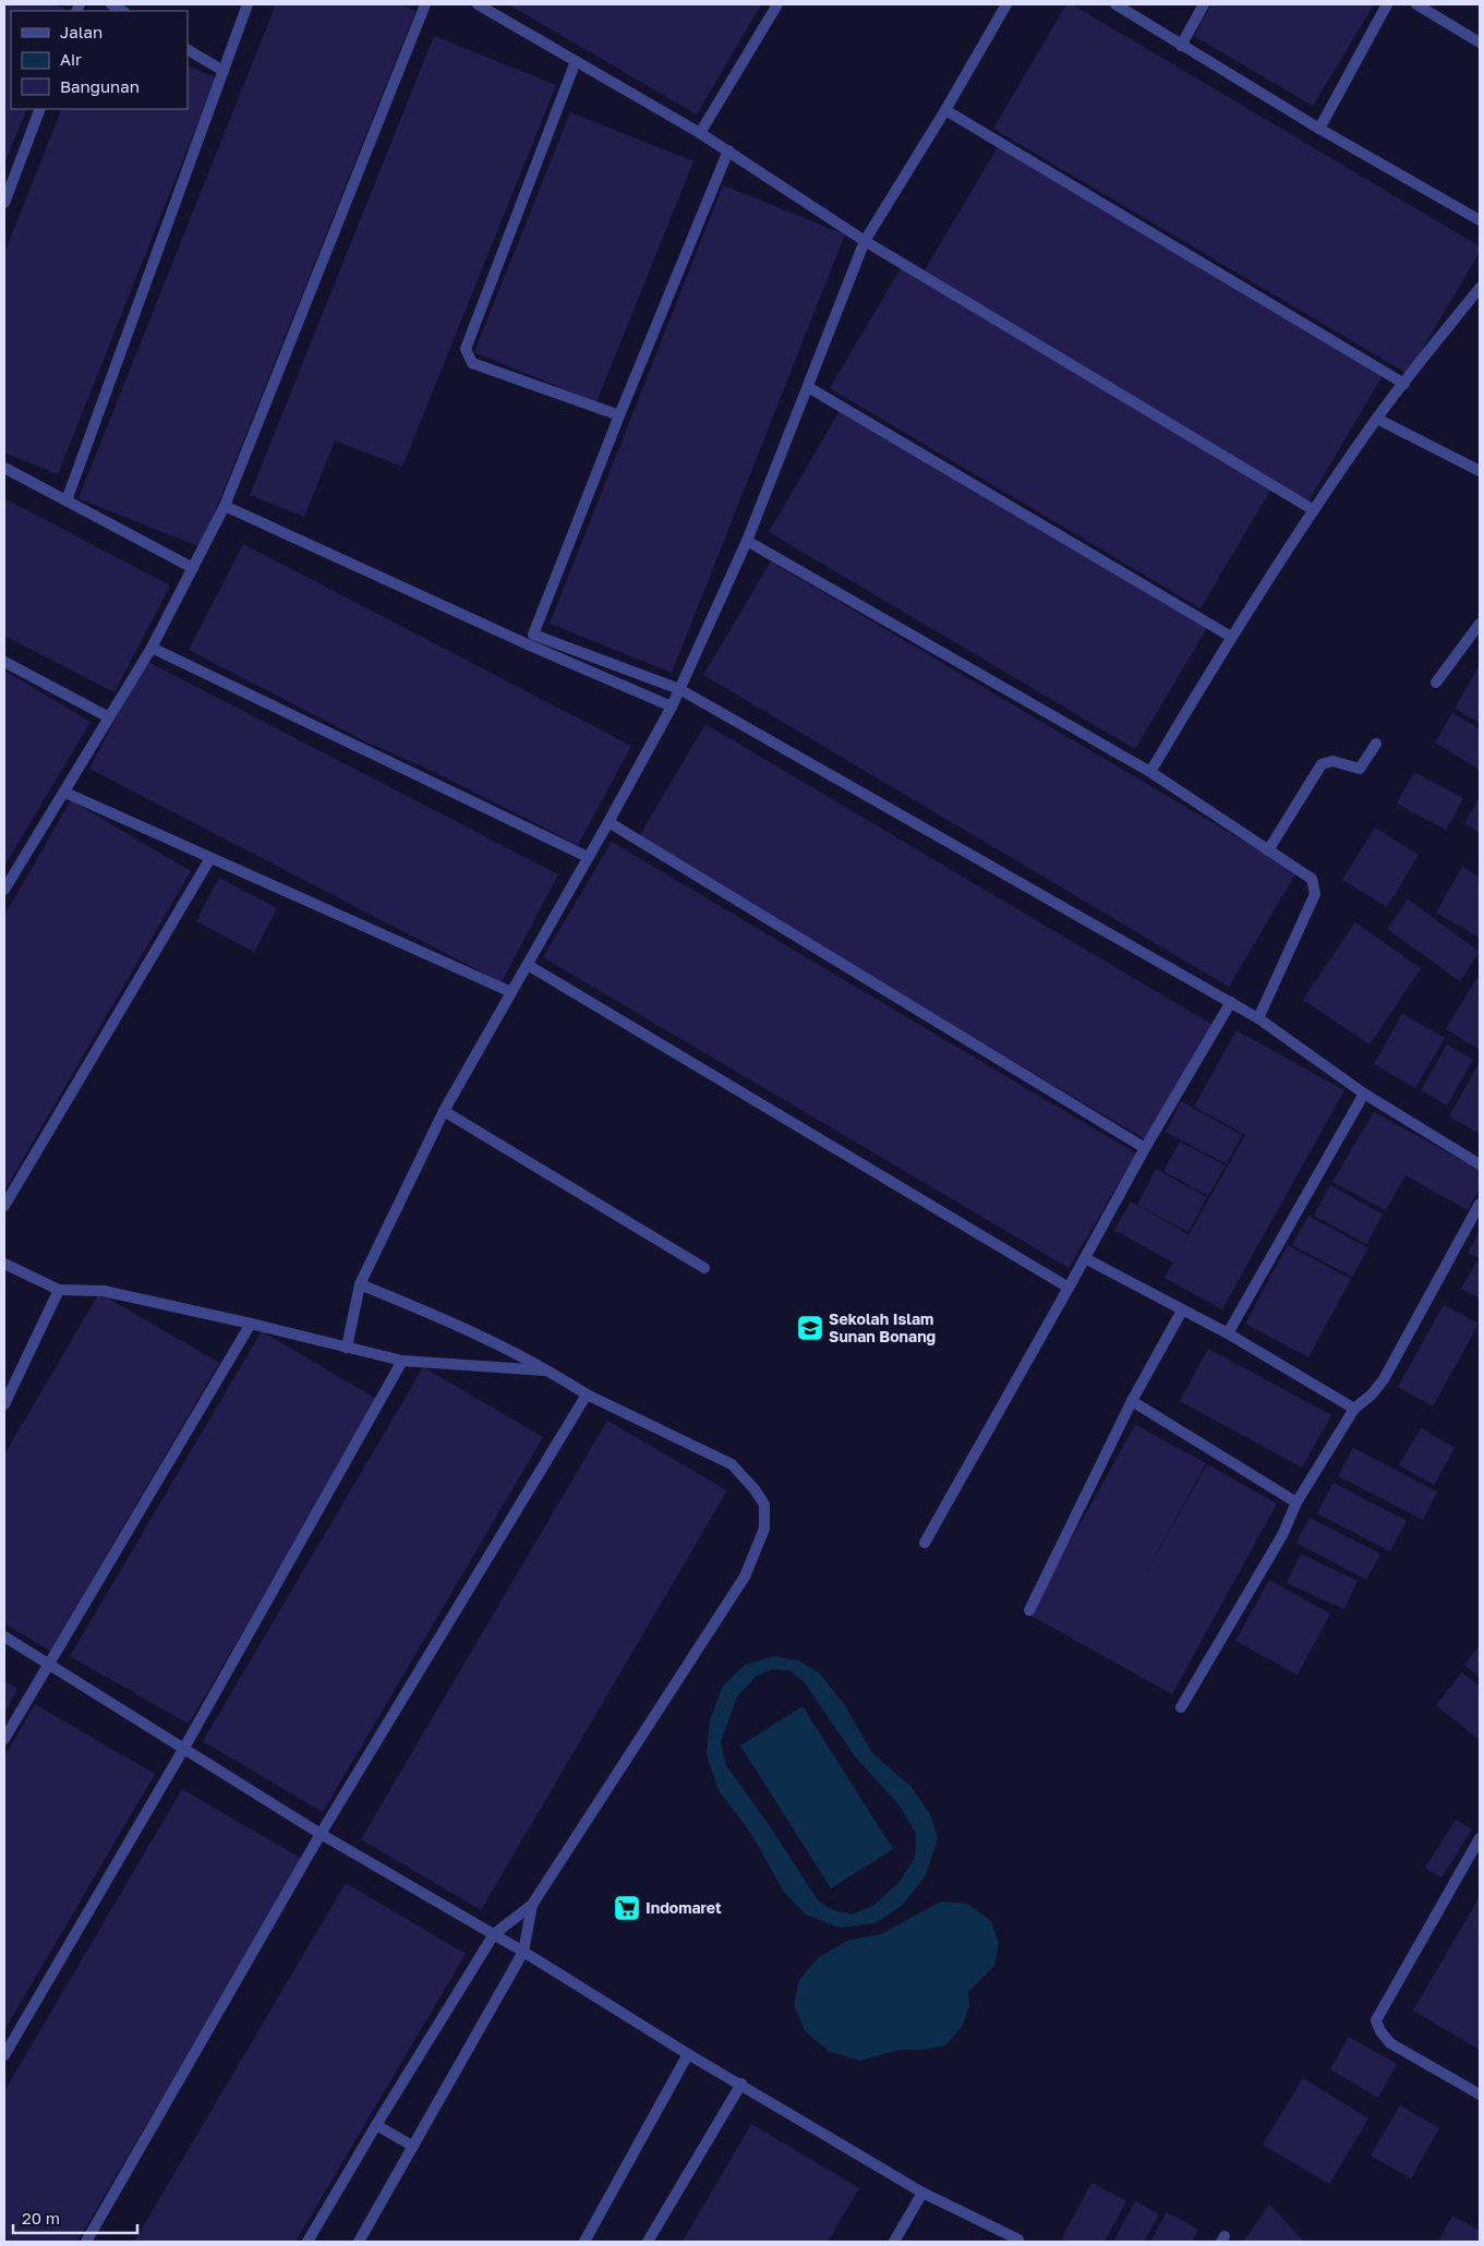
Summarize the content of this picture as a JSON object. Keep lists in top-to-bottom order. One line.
{"places":{"school or university":["Sekolah Islam Sunan Bonang"],"supermarket":["Indomaret"]},"legend":["Jalan","Air","Bangunan"],"scale_bar":"20 m"}
